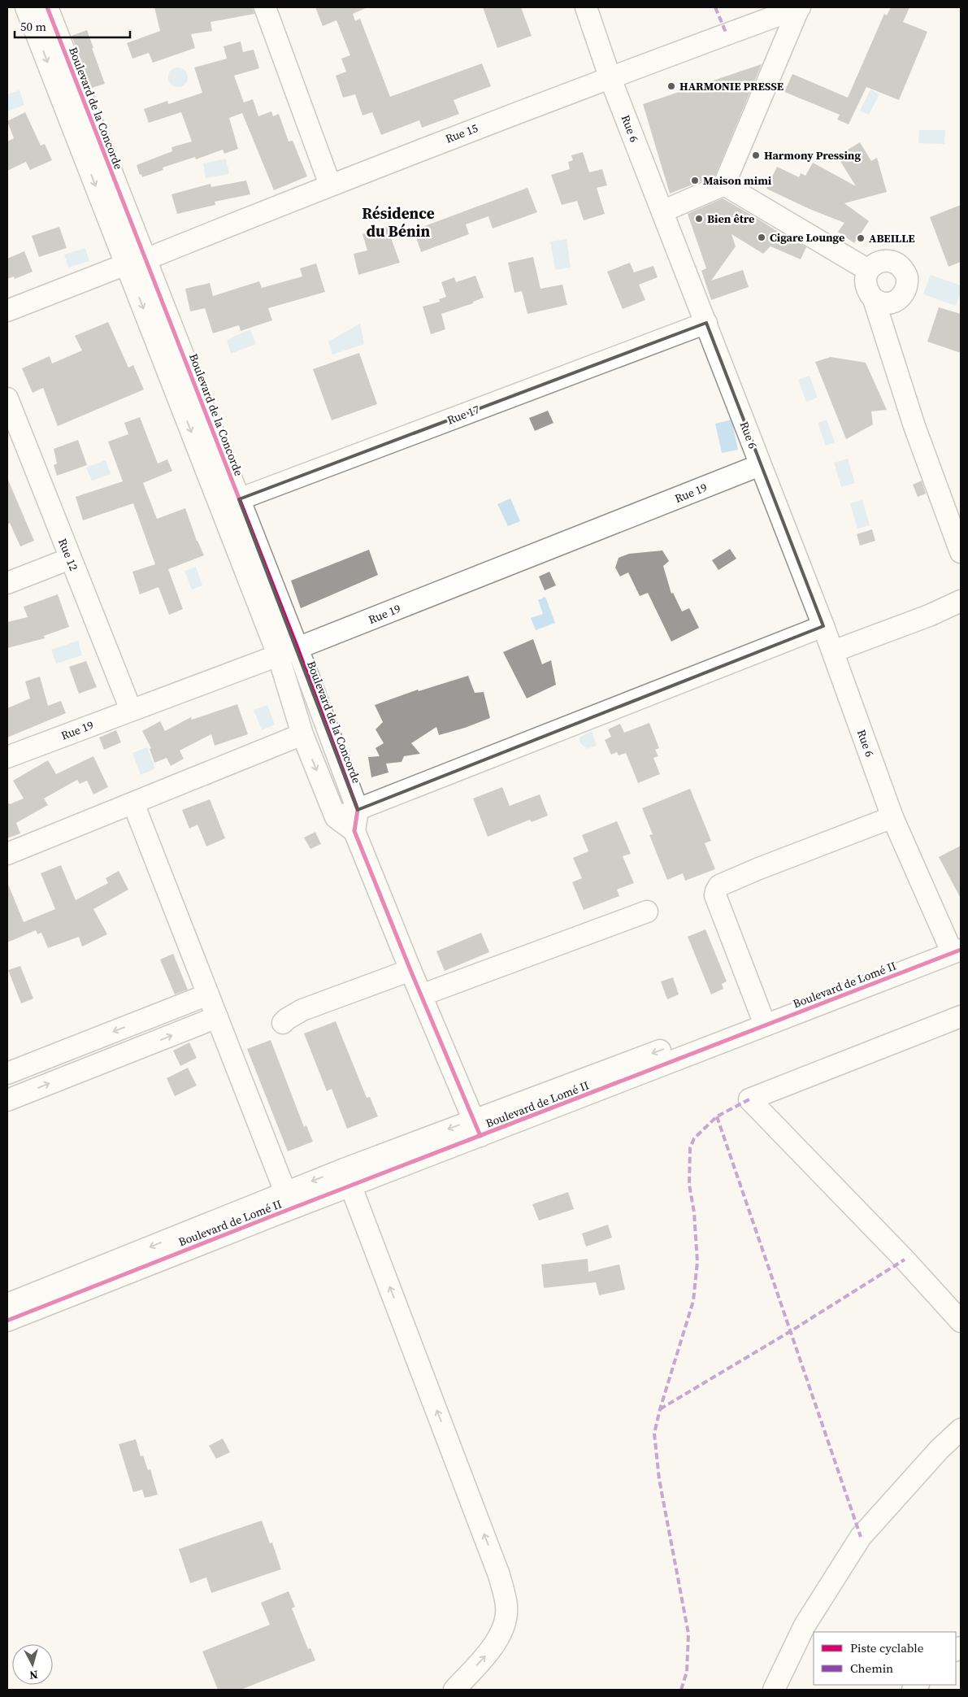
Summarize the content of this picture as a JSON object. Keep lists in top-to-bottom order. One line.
{"streets":{"street":["Boulevard de la Concorde","Rue 6","Rue 15","Rue 17","Rue 19","Rue 12","Boulevard de Lomé II"]},"crossings":[["Boulevard de la Concorde","Rue 15"],["Boulevard de la Concorde","Rue 17"],["Boulevard de la Concorde","Rue 19"],["Rue 6","Rue 15"],["Rue 6","Rue 17"],["Rue 6","Rue 19"],["Rue 6","Boulevard de Lomé II"],["Rue 19","Rue 12"]],"districts":["Résidence du Bénin"],"places":["HARMONIE PRESSE","Harmony Pressing","Maison mimi","Bien être","Cigare Lounge","ABEILLE"],"legend":["Piste cyclable","Chemin"],"scale_bar":"50 m","north":"bottom"}
